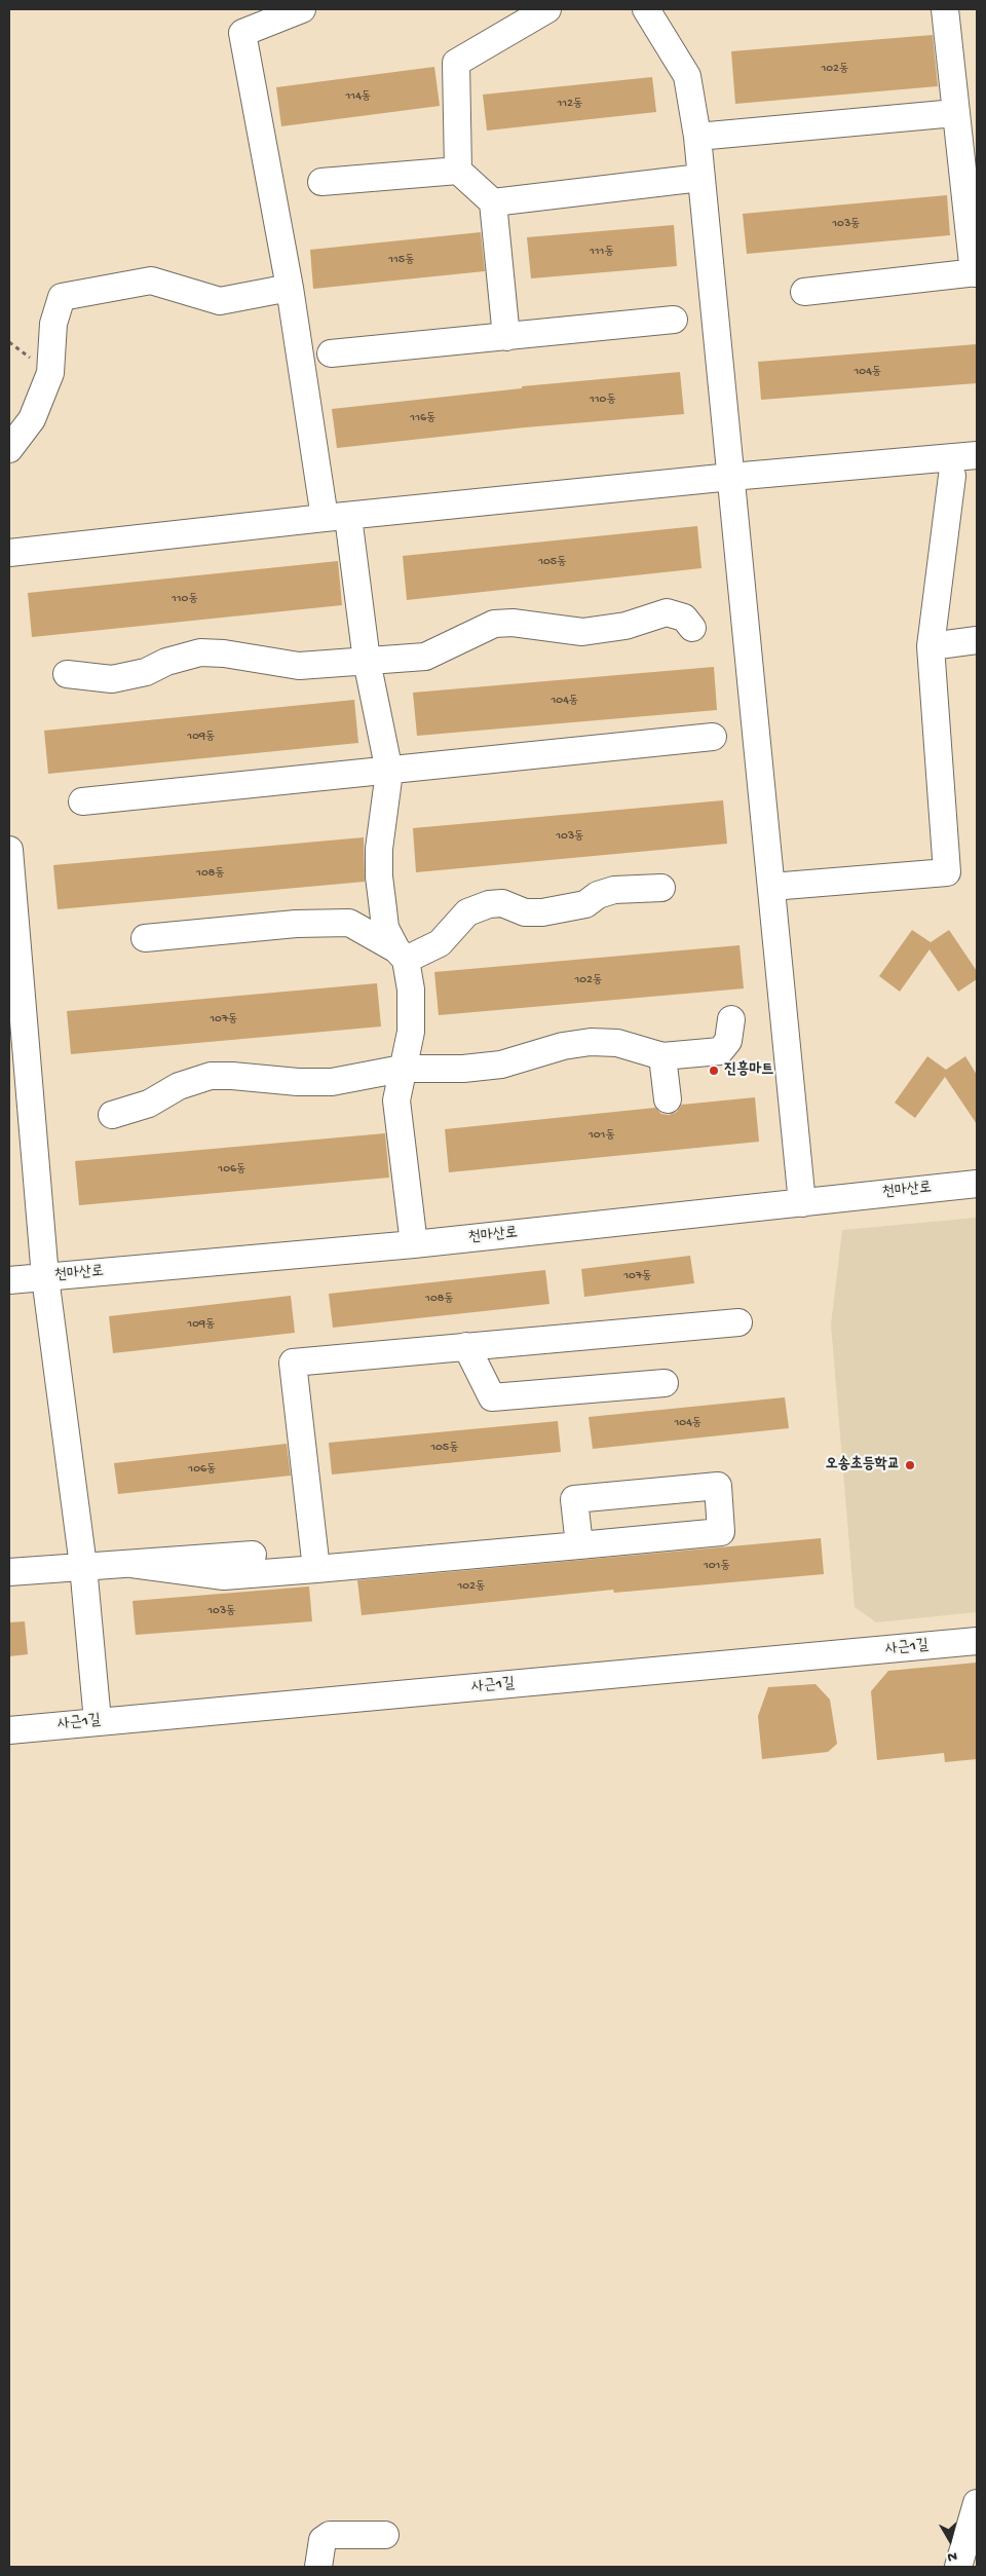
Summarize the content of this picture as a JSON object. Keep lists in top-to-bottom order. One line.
{"streets":{"street":["천마산로","사근1길"]},"places":["진흥마트","오송초등학교"],"house_numbers":["102동","114동","112동","103동","111동","115동","104동","110동","116동","105동","110동","104동","109동","103동","108동","102동","107동","101동","106동","107동","108동","109동","104동","105동","106동","101동","102동","103동"],"north":"bottom"}
